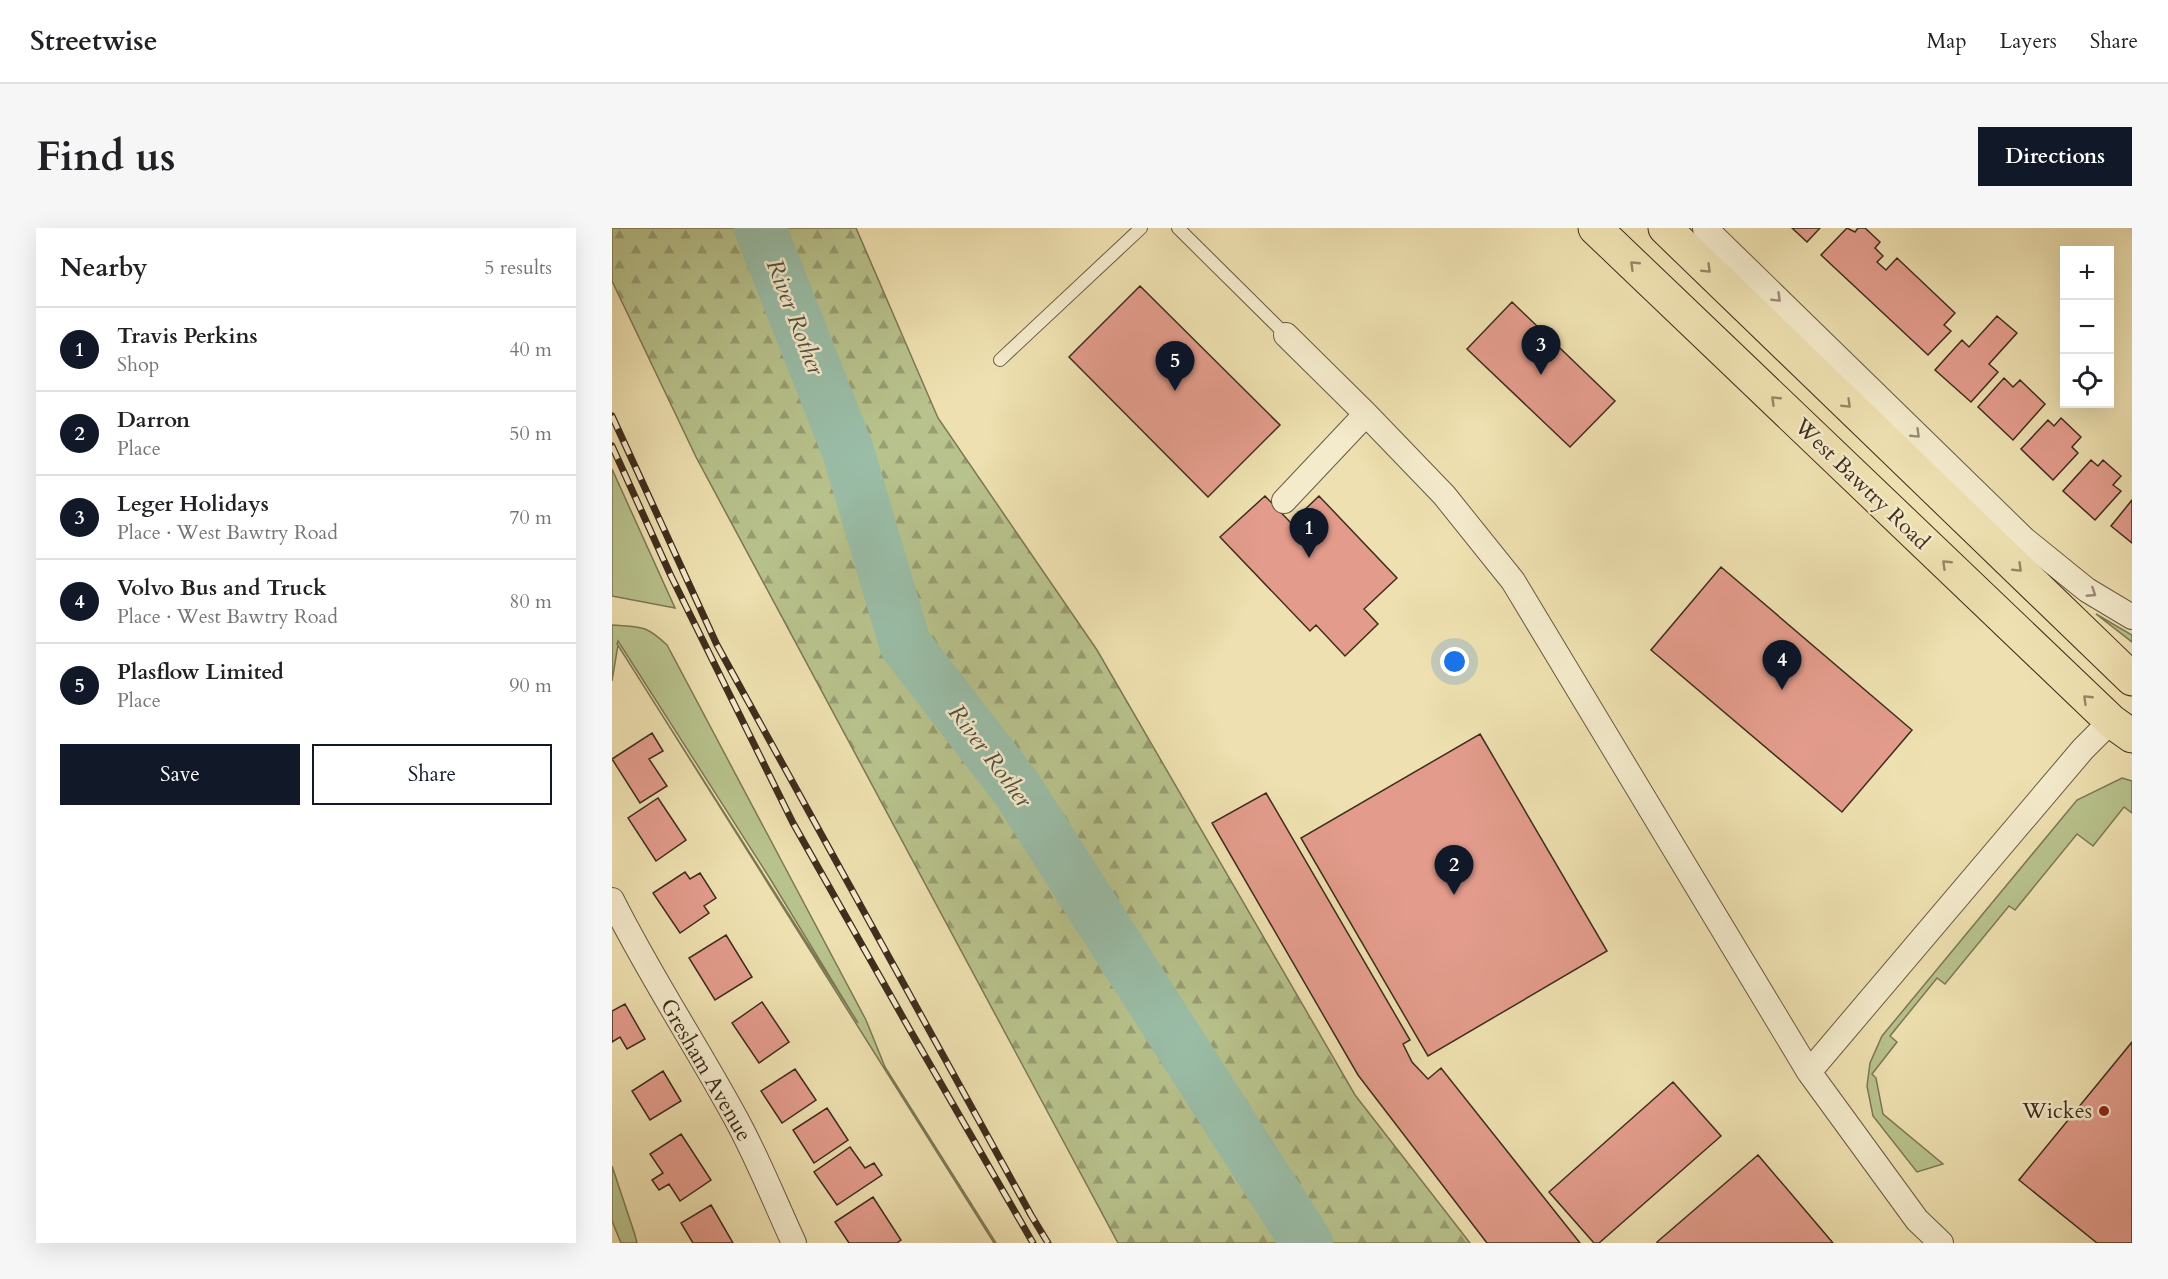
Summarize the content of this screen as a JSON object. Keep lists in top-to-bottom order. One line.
{"streets":{"main road":["West Bawtry Road"],"street":["Gresham Avenue"]},"water":["River Rother"],"places":["Wickes"],"page":{"header":"Streetwise","nav":["Map","Layers","Share"],"buttons":["Directions",["Save","Share"]],"title":"Find us","heading":["Nearby","5 results"],"map_buttons":["+","−"],"list":[{"mark":"1","name":"Travis Perkins","note":"Shop","value":"40 m"},{"mark":"2","name":"Darron","note":"Place","value":"50 m"},{"mark":"3","name":"Leger Holidays","note":"Place · West Bawtry Road","value":"70 m"},{"mark":"4","name":"Volvo Bus and Truck","note":"Place · West Bawtry Road","value":"80 m"},{"mark":"5","name":"Plasflow Limited","note":"Place","value":"90 m"}],"pins":["3","5","1","4","2"]}}
